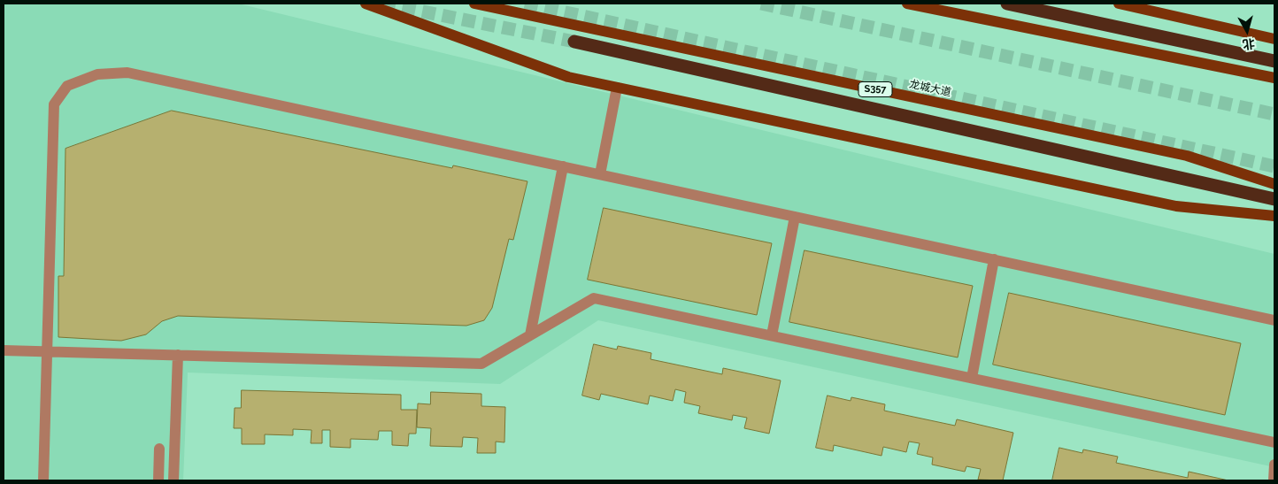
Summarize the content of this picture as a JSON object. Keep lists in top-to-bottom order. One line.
{"streets":{"main road":["龙城大道","S357"]},"north":"bottom"}
